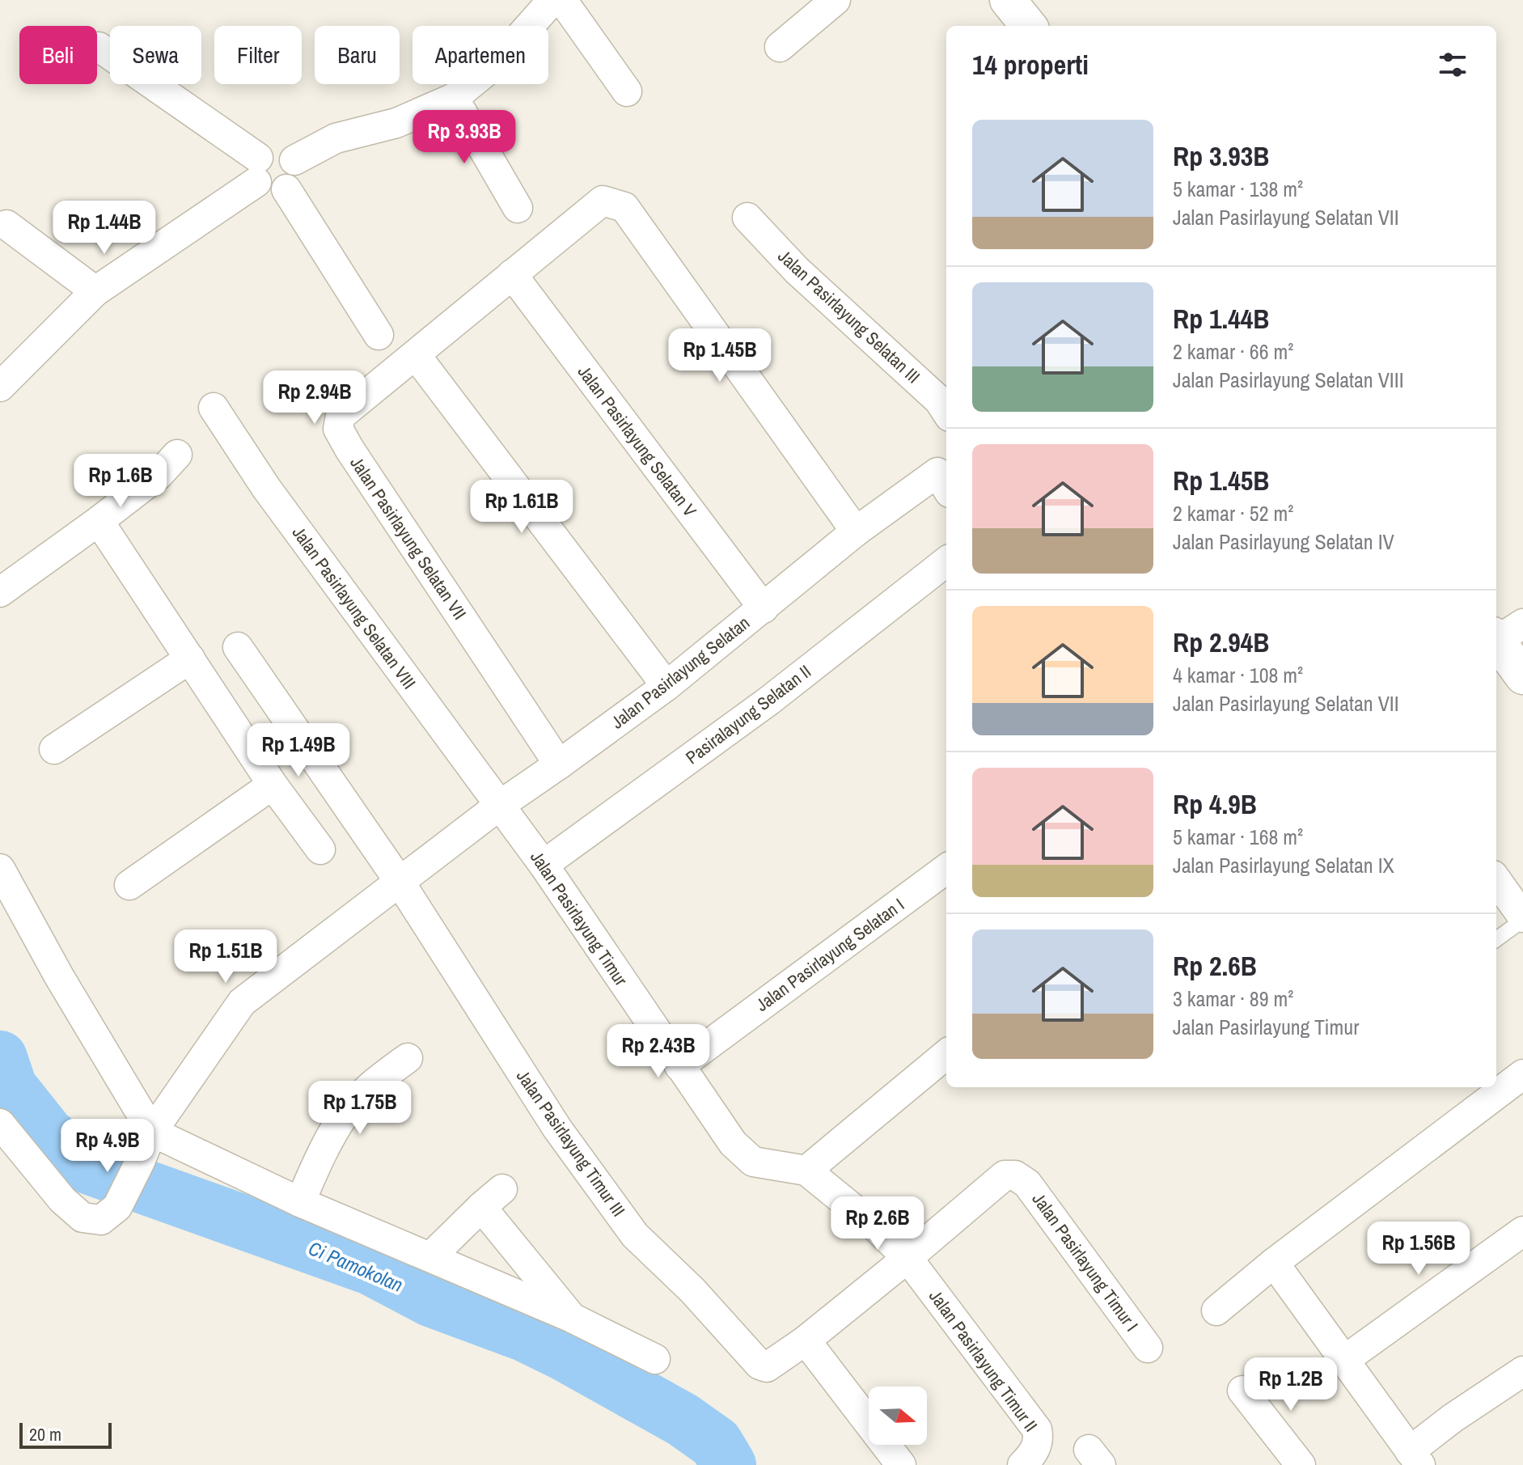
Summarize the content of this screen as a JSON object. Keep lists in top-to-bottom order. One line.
{"streets":{"street":["Jalan Pasirlayung Selatan III","Jalan Pasirlayung Selatan V","Jalan Pasirlayung Selatan VII","Jalan Pasirlayung Selatan VIII","Jalan Pasirlayung Selatan","Pasiralayung Selatan II","Jalan Pasirlayung Timur","Jalan Pasirlayung Selatan I","Jalan Pasirlayung Timur III","Jalan Pasirlayung Timur I","Jalan Pasirlayung Timur II"]},"crossings":[["Jalan Pasirlayung Selatan V","Jalan Pasirlayung Selatan VII"],["Jalan Pasirlayung Selatan V","Jalan Pasirlayung Selatan"],["Jalan Pasirlayung Selatan VII","Jalan Pasirlayung Selatan"],["Jalan Pasirlayung Selatan VIII","Jalan Pasirlayung Selatan"],["Jalan Pasirlayung Selatan VIII","Jalan Pasirlayung Timur"],["Jalan Pasirlayung Selatan","Jalan Pasirlayung Timur"],["Jalan Pasirlayung Selatan","Jalan Pasirlayung Timur III"],["Pasiralayung Selatan II","Jalan Pasirlayung Timur"],["Jalan Pasirlayung Timur","Jalan Pasirlayung Selatan I"],["Jalan Pasirlayung Timur","Jalan Pasirlayung Timur I"],["Jalan Pasirlayung Timur","Jalan Pasirlayung Timur II"],["Jalan Pasirlayung Timur III","Jalan Pasirlayung Timur I"],["Jalan Pasirlayung Timur I","Jalan Pasirlayung Timur II"]],"water":["Ci Pamokolan"],"scale_bar":"20 m","north":"right","page":{"chip":["Beli","Sewa","Filter","Baru","Apartemen"],"heading":"14 properti","list":[{"name":"Rp 3.93B","note":"5 kamar · 138 m² · Jalan Pasirlayung Selatan VII"},{"name":"Rp 1.44B","note":"2 kamar · 66 m² · Jalan Pasirlayung Selatan VIII"},{"name":"Rp 1.45B","note":"2 kamar · 52 m² · Jalan Pasirlayung Selatan IV"},{"name":"Rp 2.94B","note":"4 kamar · 108 m² · Jalan Pasirlayung Selatan VII"},{"name":"Rp 4.9B","note":"5 kamar · 168 m² · Jalan Pasirlayung Selatan IX"},{"name":"Rp 2.6B","note":"3 kamar · 89 m² · Jalan Pasirlayung Timur"}],"price":["Rp 3.93B","Rp 1.44B","Rp 1.45B","Rp 2.94B","Rp 1.6B","Rp 1.61B","Rp 1.49B","Rp 1.51B","Rp 2.43B","Rp 1.75B","Rp 4.9B","Rp 2.6B","Rp 1.56B","Rp 1.2B"],"scale":"20 m"}}
